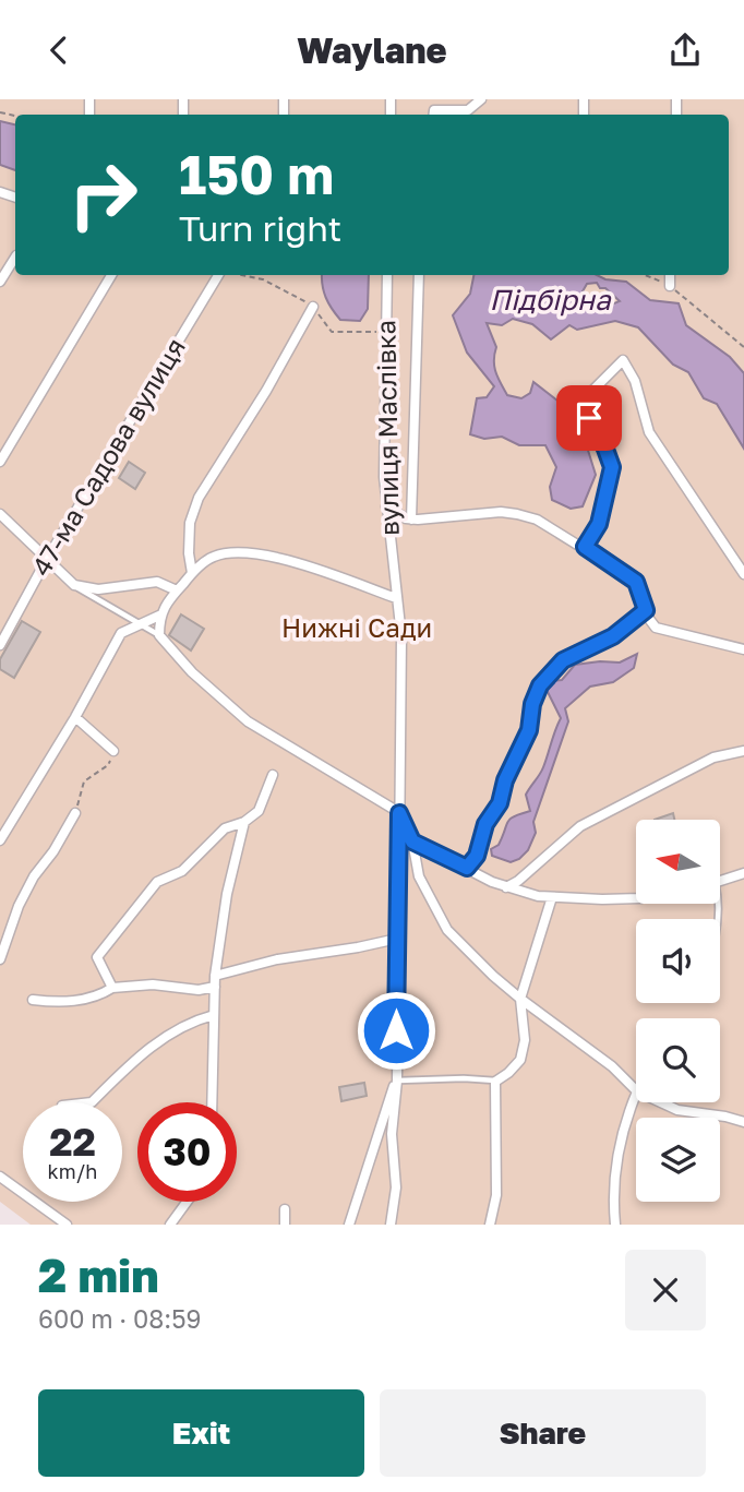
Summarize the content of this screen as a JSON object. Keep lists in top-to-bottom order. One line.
{"streets":{"street":["вулиця Маслівка","47-ма Садова вулиця"]},"water":["Підбірна"],"parks":["Нижні Сади"],"north":"left","page":{"header":"Waylane","turn":["150 m","Turn right"],"speed":"22 km/h","limit":"30","heading":["2 min","600 m · 08:59"],"buttons":["Exit","Share"]}}
